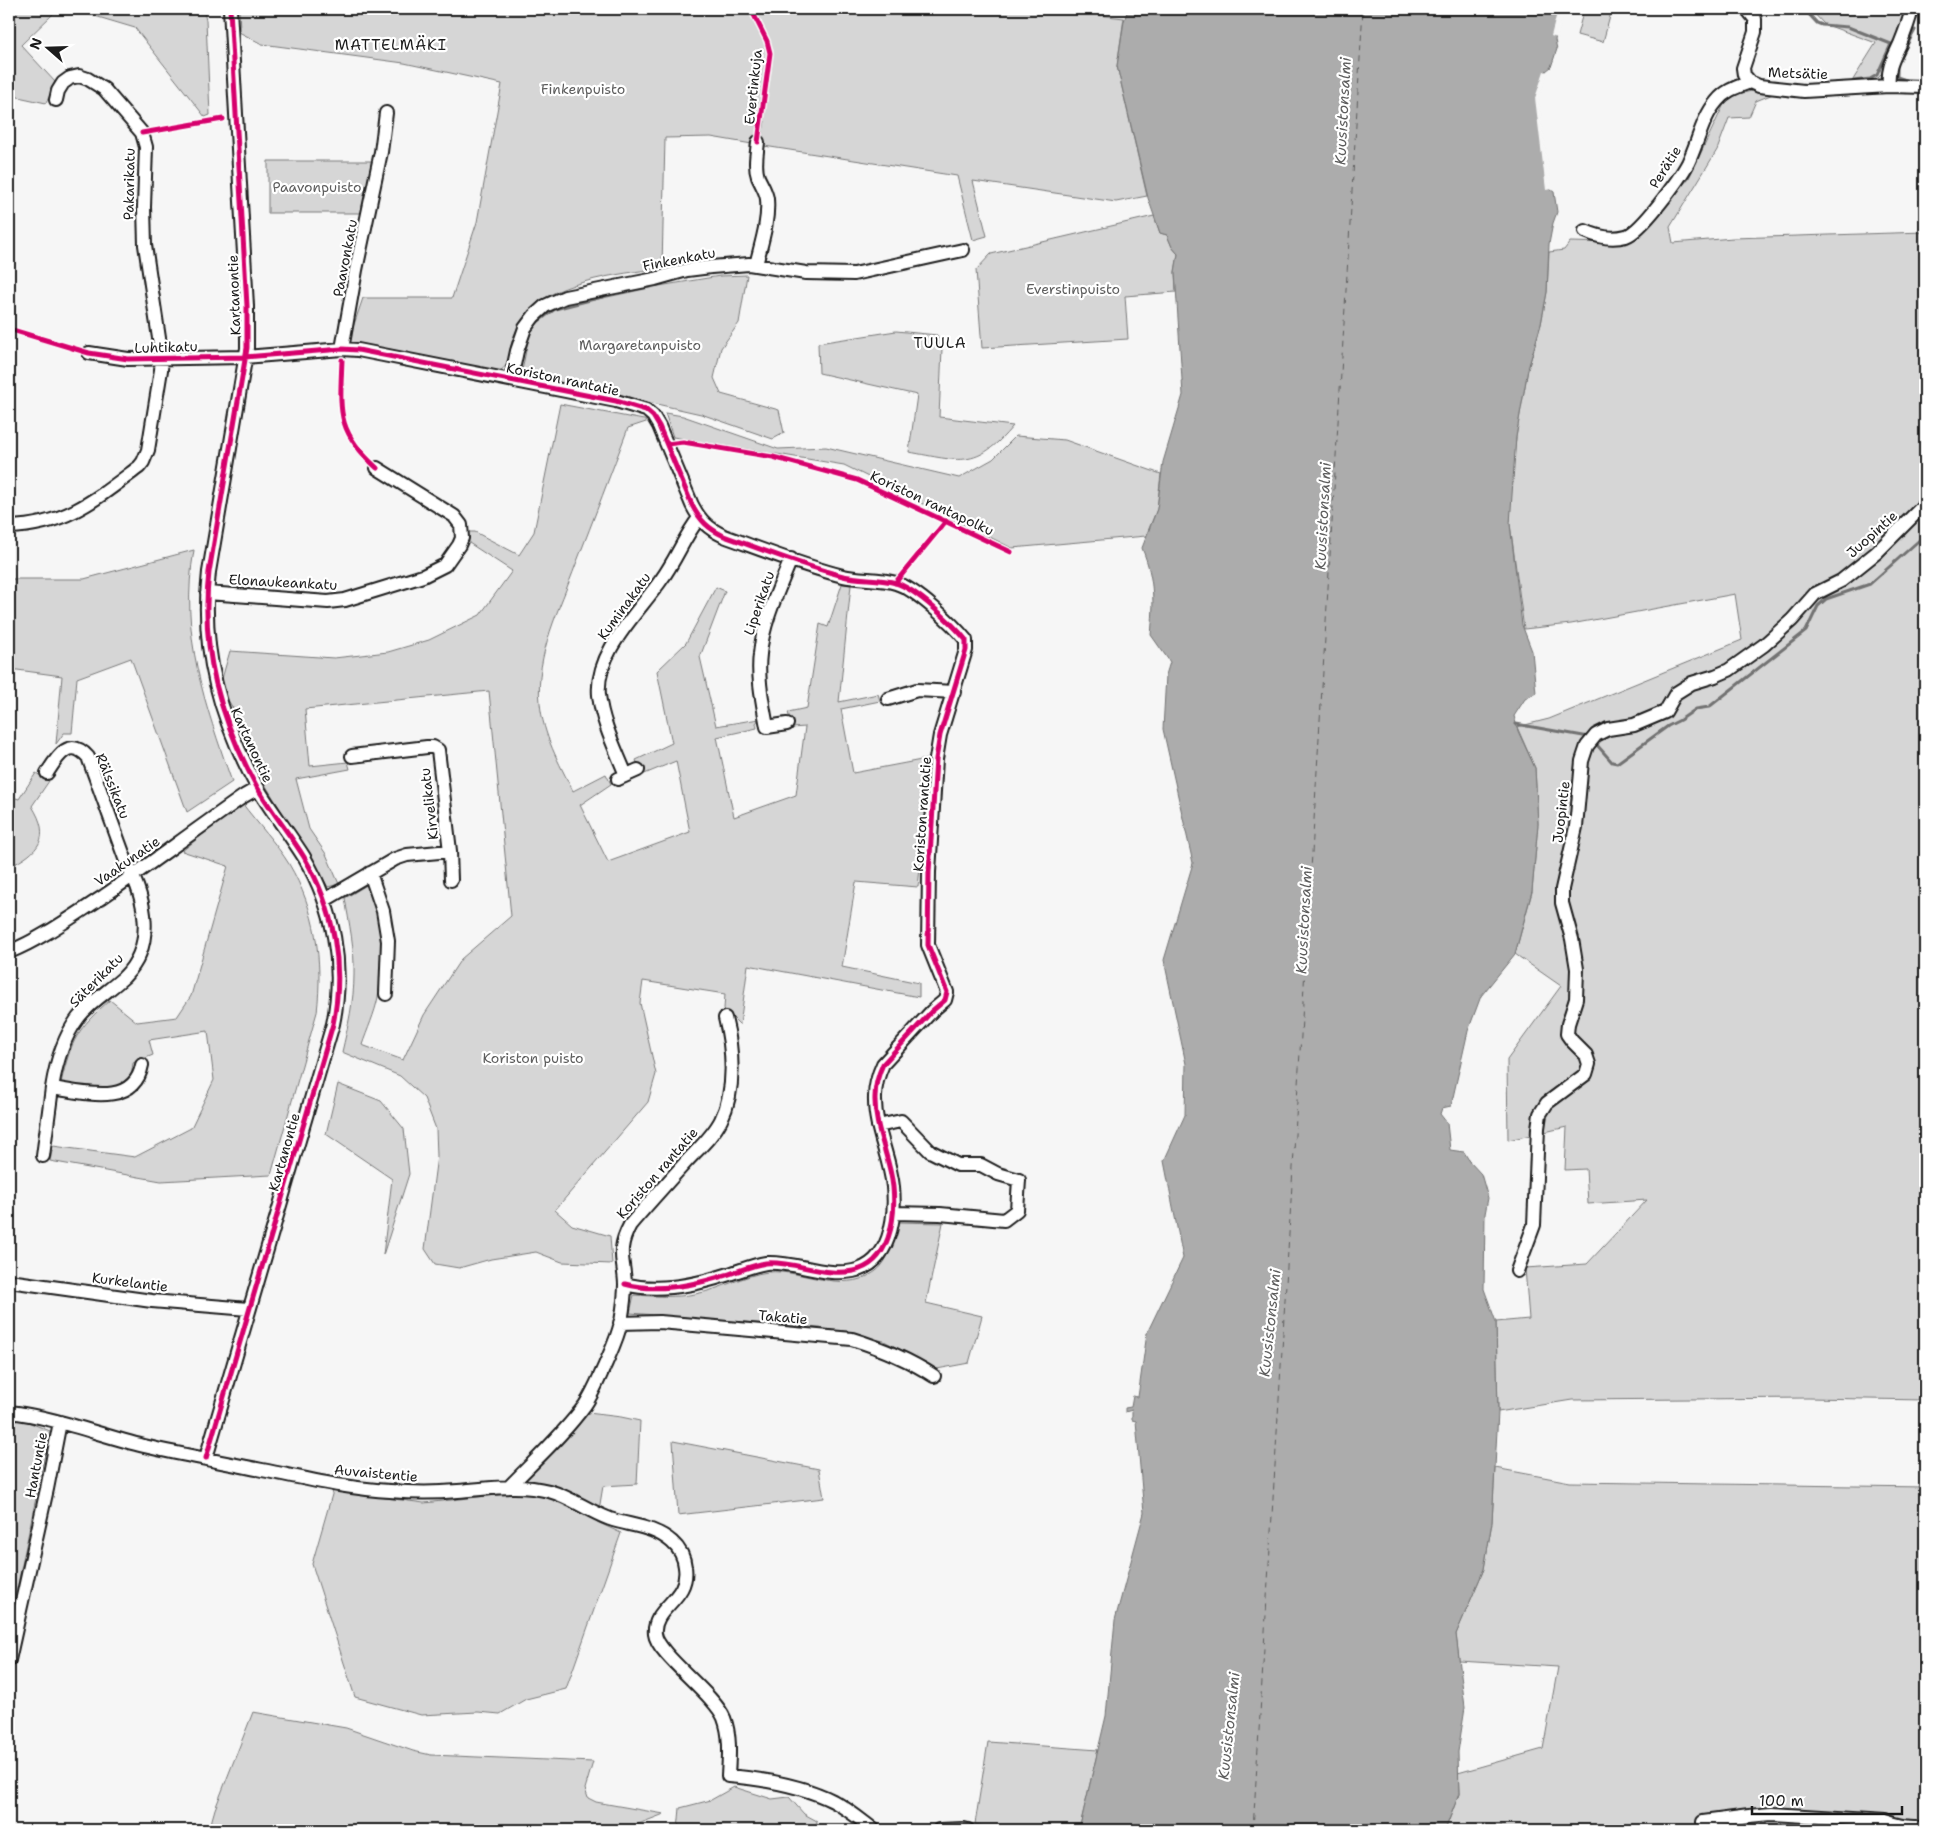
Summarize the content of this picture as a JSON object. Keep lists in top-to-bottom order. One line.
{"streets":{"street":["Metsätie","Perätie","Pakarikatu","Paavonkatu","Finkenkatu","Kartanontie","Luhtikatu","Koriston rantatie","Juopintie","Elonaukeankatu","Liperikatu","Kuminakatu","Rälssikatu","Kirvelikatu","Vaakunatie","Säterikatu","Kurkelantie","Takatie","Hantuntie","Auvaistentie"],"cycle path":["Evertinkuja","Koriston rantapolku"]},"crossings":[["Metsätie","Perätie"],["Pakarikatu","Luhtikatu"],["Paavonkatu","Koriston rantatie"],["Finkenkatu","Koriston rantatie"],["Kartanontie","Luhtikatu"],["Kartanontie","Koriston rantatie"],["Kartanontie","Elonaukeankatu"],["Kartanontie","Kirvelikatu"],["Kartanontie","Vaakunatie"],["Kartanontie","Kurkelantie"],["Kartanontie","Auvaistentie"],["Luhtikatu","Koriston rantatie"],["Koriston rantatie","Liperikatu"],["Koriston rantatie","Kuminakatu"],["Rälssikatu","Vaakunatie"],["Rälssikatu","Säterikatu"],["Vaakunatie","Säterikatu"],["Hantuntie","Auvaistentie"]],"districts":["MATTELMÄKI","TUULA"],"water":["Kuusistonsalmi"],"parks":["Finkenpuisto","Paavonpuisto","Everstinpuisto","Margaretanpuisto","Koriston puisto"],"scale_bar":"100 m","north":"left"}
